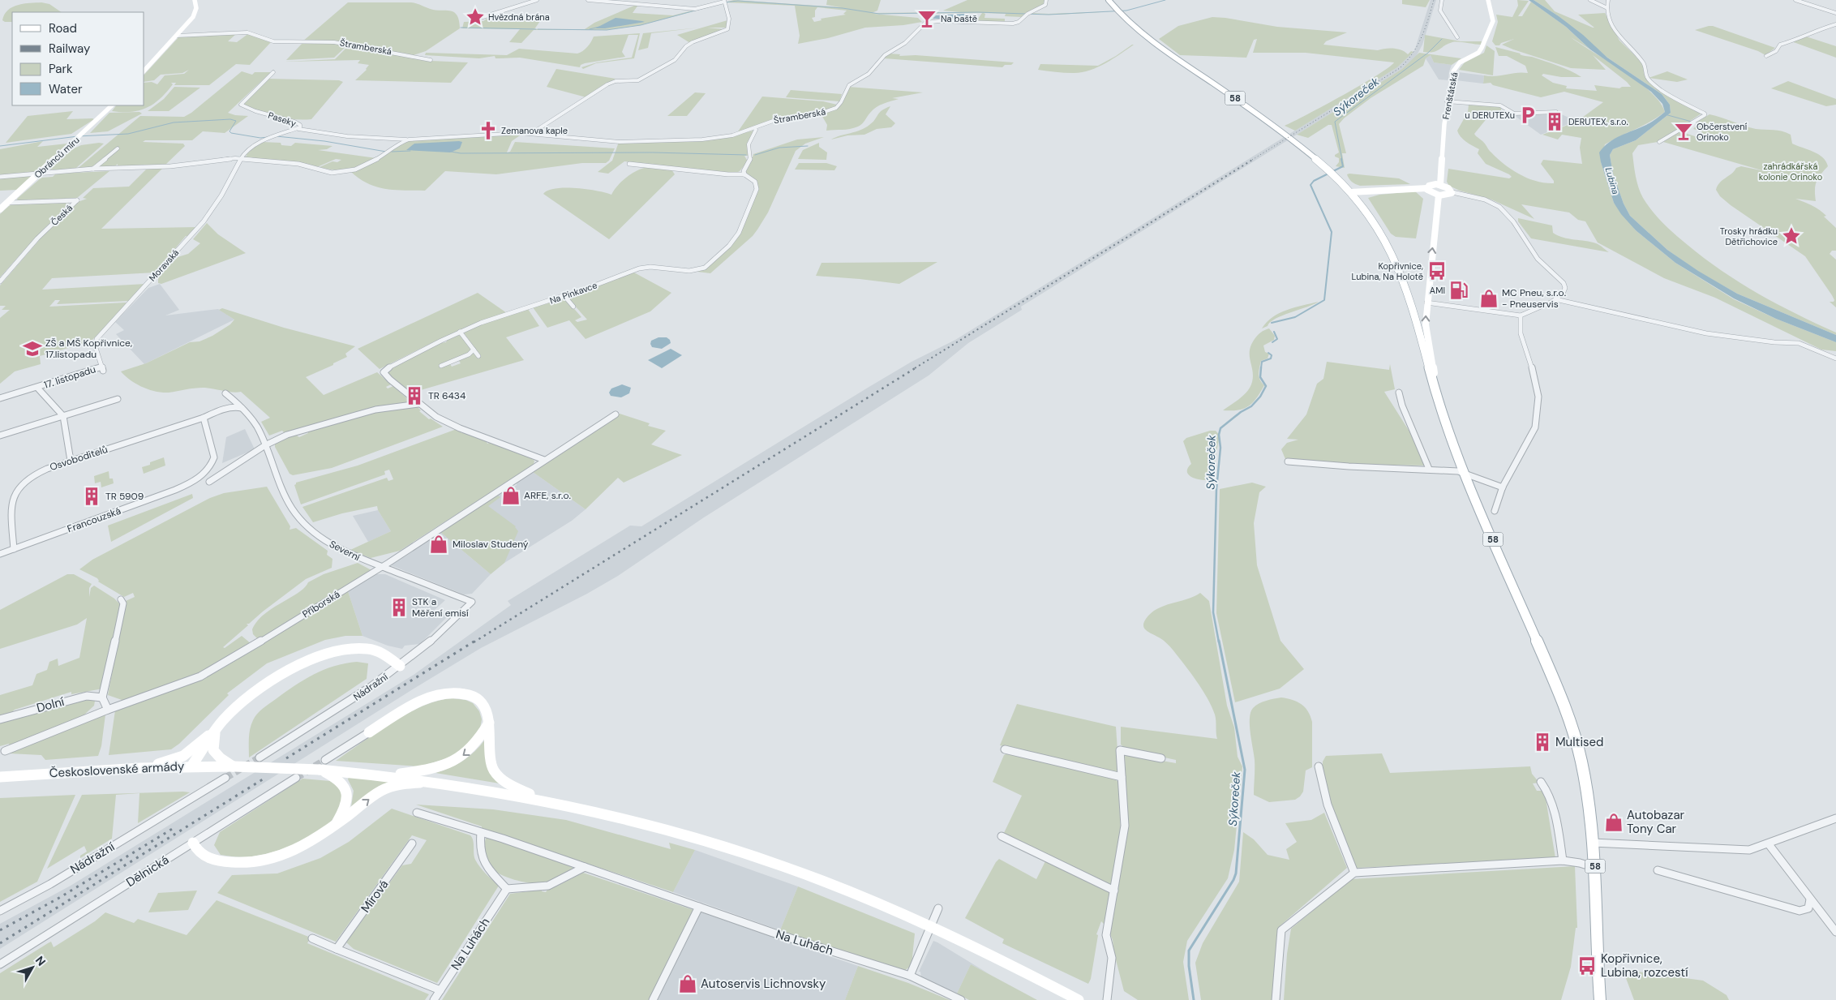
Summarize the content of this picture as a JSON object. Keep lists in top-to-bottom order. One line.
{"streets":{"main road":["Frenštátská","58","Obránců míru","Československé armády"],"street":["Štramberská","Paseky","Česká","Moravská","Na Pinkavce","17. listopadu","Osvoboditelů","Francouzská","Severní","Příborská","Nádražní","Dolní","Dělnická","Mírová","Na Luhách"]},"crossings":[["Štramberská","Paseky"],["Paseky","Moravská"],["Obránců míru","Česká"],["Moravská","17. listopadu"],["Na Pinkavce","Příborská"],["Osvoboditelů","Francouzská"],["Severní","Příborská"],["Severní","Nádražní"]],"water":["Sýkoreček","Lubina"],"parks":["zahrádkářská kolonie Orinoko"],"places":{"place":["Hvězdná brána","Trosky hrádku Dětřichovice"],"bar":["Na baště","Občerstvení Orinoko"],"parking":["u DERUTEXu"],"building":["DERUTEX, s.r.o.","TR 6434","TR 5909","STK a Měření emisí","Multised"],"church":["Zemanova kaple"],"bus stop":["Kopřivnice, Lubina, Na Holotě","Kopřivnice, Lubina, rozcestí"],"fuel station":["AMI"],"shop":["MC Pneu, s.r.o. - Pneuservis","ARFE, s.r.o.","Miloslav Studený","Autobazar Tony Car","Autoservis Lichnovsky"],"school or university":["ZŠ a MŠ Kopřivnice, 17.listopadu"]},"legend":["Road","Railway","Park","Water"],"north":"top right"}
